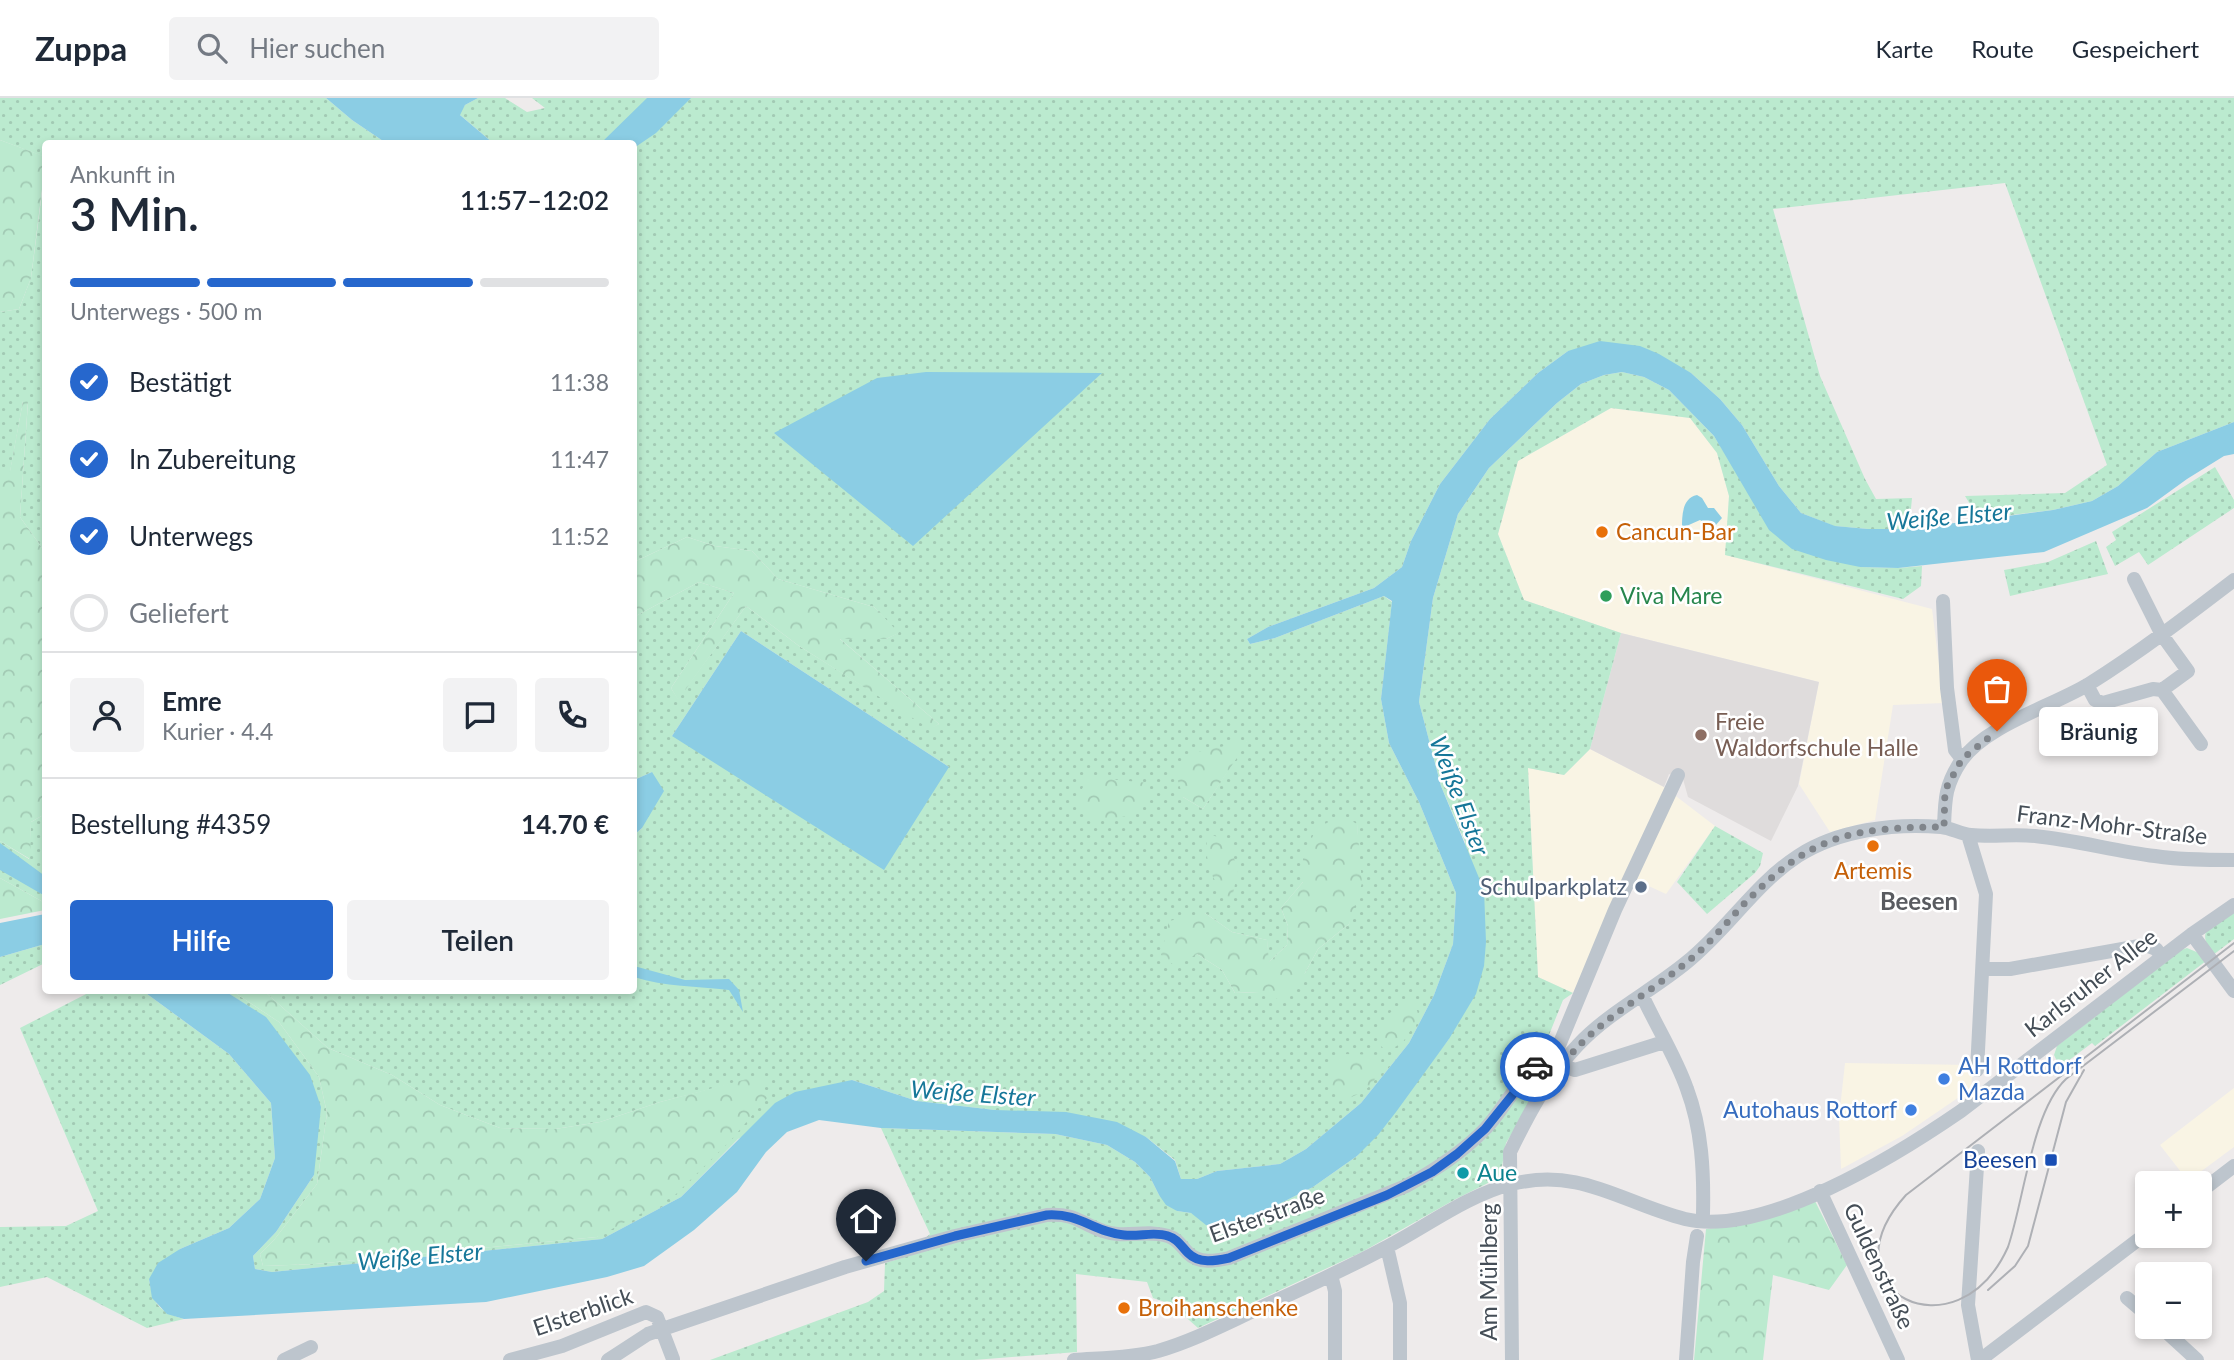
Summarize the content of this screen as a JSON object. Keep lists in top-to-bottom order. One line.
{"streets":{"street":["Franz-Mohr-Straße","Karlsruher Allee","Elsterstraße","Guldenstraße","Am Mühlberg","Elsterblick"]},"crossings":[["Franz-Mohr-Straße","Elsterstraße"],["Franz-Mohr-Straße","Am Mühlberg"],["Karlsruher Allee","Guldenstraße"],["Karlsruher Allee","Am Mühlberg"],["Elsterstraße","Am Mühlberg"],["Elsterstraße","Elsterblick"]],"districts":["Beesen"],"water":["Weiße Elster"],"places":{"other":["Cancun-Bar","Viva Mare","Bräunig","Freie Waldorfschule Halle","Artemis","Schulparkplatz","AH Rottdorf Mazda","Autohaus Rottorf","Aue","Broihanschenke"],"transit":["Beesen"]},"page":{"header":"Zuppa","search":"Hier suchen","nav":["Karte","Route","Gespeichert"],"heading":["3 Min.","Ankunft in","11:57–12:02"],"panel":["Emre","Kurier · 4.4","Bestellung #4359","14.70 €"],"bar":"Unterwegs · 500 m","list":[["Bestätigt","11:38"],["In Zubereitung","11:47"],["Unterwegs","11:52"],"Geliefert"],"bubble":"Bräunig","buttons":["Hilfe","Teilen"],"map_buttons":["+","−"]}}
